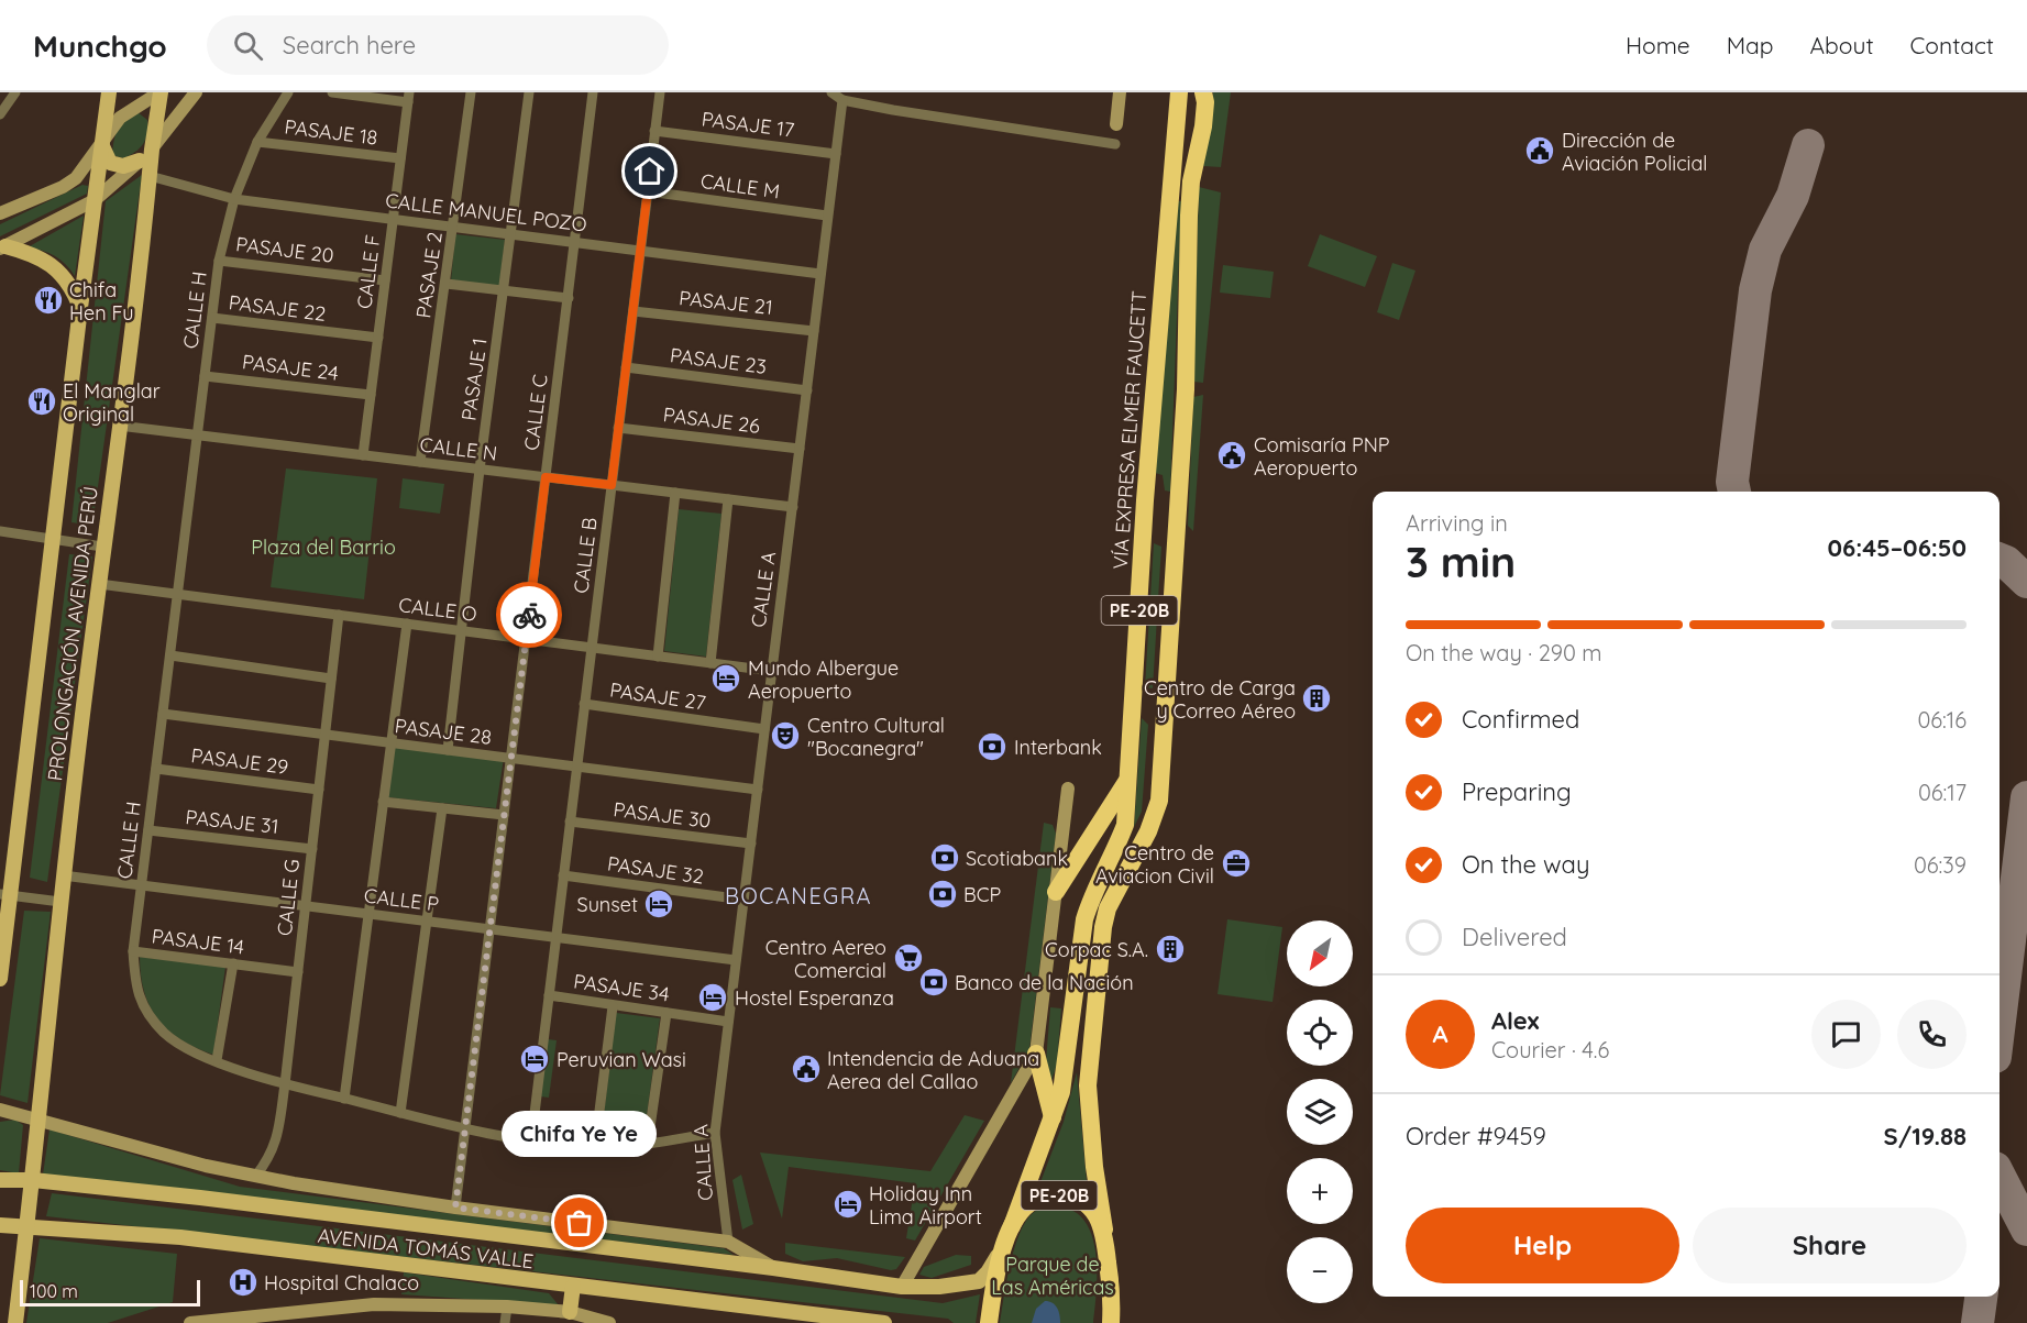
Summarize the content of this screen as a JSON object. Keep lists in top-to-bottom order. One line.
{"streets":{"highway":["VÍA EXPRESA ELMER FAUCETT","PE-20B"],"main road":["PROLONGACIÓN AVENIDA PERÚ","AVENIDA TOMÁS VALLE"],"street":["PASAJE 17","PASAJE 18","CALLE M","CALLE MANUEL POZO","PASAJE 20","CALLE F","PASAJE 2","PASAJE 21","PASAJE 22","CALLE H","PASAJE 23","PASAJE 24","PASAJE 1","CALLE C","PASAJE 26","CALLE N","CALLE B","CALLE A","CALLE O","PASAJE 27","PASAJE 28","PASAJE 29","PASAJE 30","PASAJE 31","PASAJE 32","CALLE G","CALLE P","PASAJE 14","PASAJE 34"]},"crossings":[["PASAJE 17","CALLE B"],["PASAJE 17","CALLE A"],["PASAJE 18","CALLE F"],["PASAJE 18","CALLE H"],["CALLE M","CALLE B"],["CALLE M","CALLE A"],["CALLE MANUEL POZO","CALLE F"],["CALLE MANUEL POZO","PASAJE 2"],["CALLE MANUEL POZO","CALLE H"],["CALLE MANUEL POZO","PASAJE 1"],["CALLE MANUEL POZO","CALLE C"],["CALLE MANUEL POZO","CALLE B"],["CALLE MANUEL POZO","CALLE A"],["CALLE MANUEL POZO","PROLONGACIÓN AVENIDA PERÚ"],["PASAJE 20","CALLE F"],["PASAJE 20","CALLE H"],["CALLE F","PASAJE 22"],["CALLE F","PASAJE 24"],["CALLE F","CALLE N"],["PASAJE 2","CALLE N"],["PASAJE 21","CALLE B"],["PASAJE 21","CALLE A"],["PASAJE 22","CALLE H"],["CALLE H","PASAJE 24"],["CALLE H","CALLE C"],["CALLE H","CALLE N"],["CALLE H","CALLE B"],["CALLE H","CALLE A"],["CALLE H","CALLE O"],["CALLE H","PASAJE 28"],["CALLE H","PASAJE 29"],["CALLE H","PASAJE 31"],["CALLE H","CALLE G"],["CALLE H","CALLE P"],["CALLE H","PASAJE 14"],["PASAJE 23","CALLE B"],["PASAJE 23","CALLE A"],["PASAJE 1","CALLE N"],["PASAJE 1","CALLE O"],["PASAJE 1","PASAJE 28"],["CALLE C","CALLE N"],["CALLE C","CALLE O"],["CALLE C","PASAJE 28"],["CALLE C","CALLE P"],["CALLE C","AVENIDA TOMÁS VALLE"],["PASAJE 26","CALLE B"],["PASAJE 26","CALLE A"],["VÍA EXPRESA ELMER FAUCETT","PE-20B"],["VÍA EXPRESA ELMER FAUCETT","AVENIDA TOMÁS VALLE"],["CALLE N","CALLE B"],["CALLE N","CALLE A"],["CALLE N","PROLONGACIÓN AVENIDA PERÚ"],["CALLE B","CALLE O"],["CALLE B","PASAJE 27"],["CALLE B","PASAJE 28"],["CALLE B","PASAJE 30"],["CALLE B","PASAJE 32"],["CALLE B","CALLE P"],["CALLE B","PASAJE 34"],["CALLE A","CALLE O"],["CALLE A","PASAJE 27"],["CALLE A","PASAJE 28"],["CALLE A","PASAJE 30"],["CALLE A","PASAJE 32"],["CALLE A","CALLE P"],["CALLE A","PASAJE 34"],["CALLE A","AVENIDA TOMÁS VALLE"],["CALLE O","PROLONGACIÓN AVENIDA PERÚ"],["CALLE O","CALLE G"],["PE-20B","AVENIDA TOMÁS VALLE"],["PROLONGACIÓN AVENIDA PERÚ","CALLE P"],["PROLONGACIÓN AVENIDA PERÚ","AVENIDA TOMÁS VALLE"],["PASAJE 28","CALLE G"],["PASAJE 29","CALLE G"],["PASAJE 31","CALLE G"],["CALLE G","CALLE P"],["CALLE G","PASAJE 14"],["CALLE G","AVENIDA TOMÁS VALLE"]],"districts":["BOCANEGRA"],"parks":["Plaza del Barrio","Parque de Las Américas"],"places":{"public building":["Dirección de Aviación Policial","Comisaría PNP Aeropuerto","Intendencia de Aduana Aerea del Callao"],"restaurant":["Chifa Hen Fu","El Manglar Original"],"hotel":["Mundo Albergue Aeropuerto","Sunset","Hostel Esperanza","Peruvian Wasi","Holiday Inn Lima Airport"],"building":["Centro de Carga y Correo Aéreo","Corpac S.A."],"theatre":["Centro Cultural \"Bocanegra\""],"bank":["Interbank","Scotiabank","BCP","Banco de la Nación"],"office":["Centro de Aviacion Civil"],"supermarket":["Centro Aereo Comercial"],"other":["Chifa Ye Ye"],"hospital":["Hospital Chalaco"]},"scale_bar":"100 m","north":"bottom left","page":{"header":"Munchgo","search":"Search here","nav":["Home","Map","About","Contact"],"heading":["3 min","Arriving in","06:45–06:50"],"panel":["Alex","Courier · 4.6","Order #9459","S/19.88"],"bar":"On the way · 290 m","list":[["Confirmed","06:16"],["Preparing","06:17"],["On the way","06:39"],"Delivered"],"map_buttons":["+","−"],"round":"A","bubble":"Chifa Ye Ye","buttons":["Help","Share"],"scale":"100 m"}}
